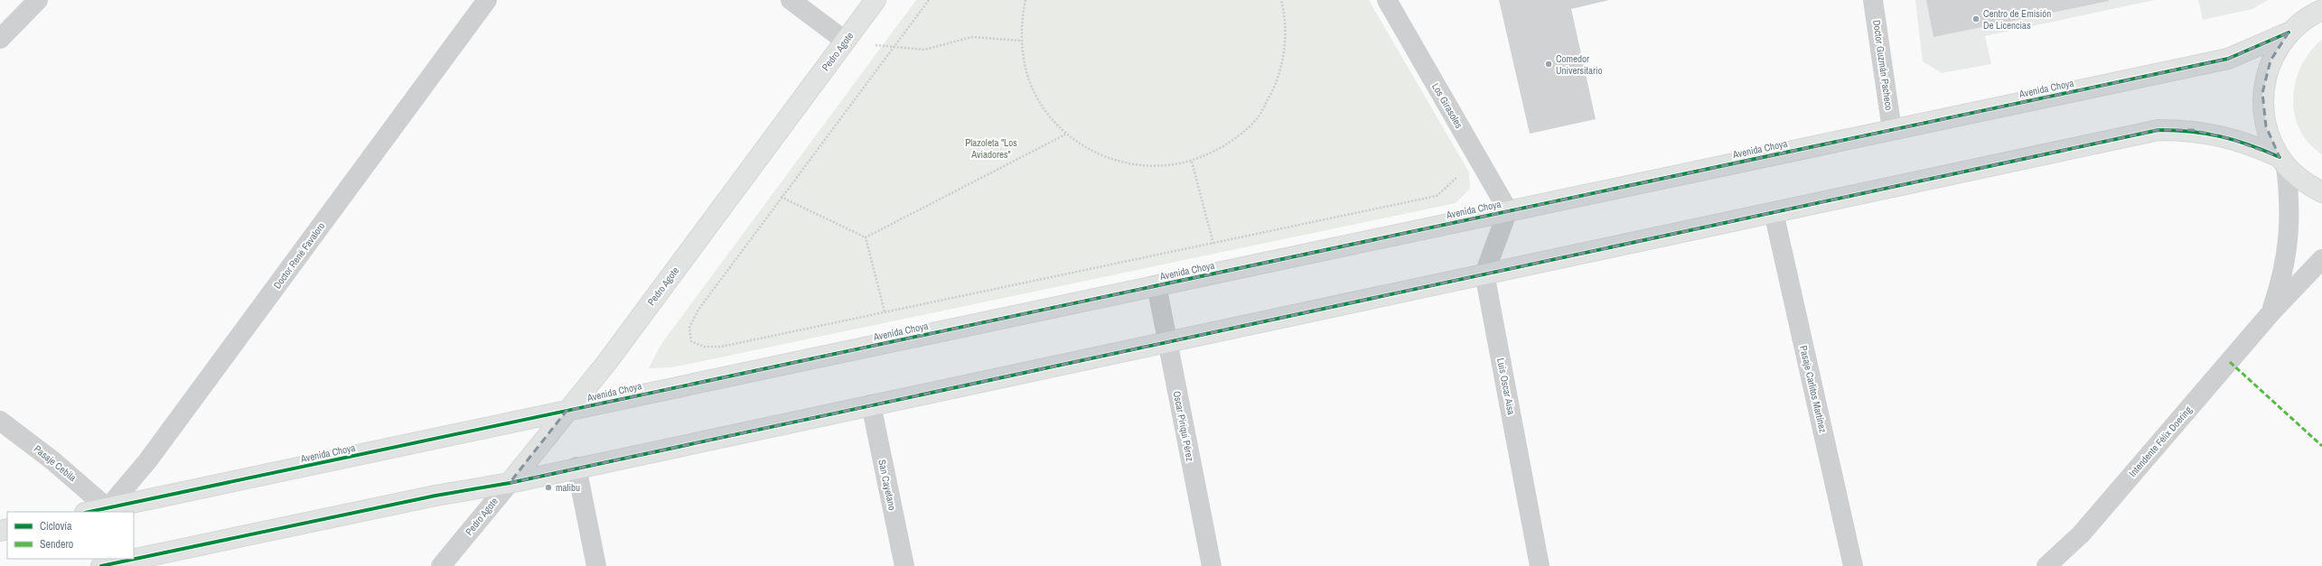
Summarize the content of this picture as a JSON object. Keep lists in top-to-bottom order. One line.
{"streets":{"main road":["Pedro Agote","Avenida Choya"],"street":["Doctor Guzmán Pacheco","Los Girasoles","Doctor René Favaloro","Luis Oscar Aisa","Pasaje Carlitos Martínez","Oscar Piriqui Pérez","Intendente Félix Doering","Pasaje Cebila","San Cayetano"]},"crossings":[["Pedro Agote","Avenida Choya"],["Doctor Guzmán Pacheco","Avenida Choya"],["Avenida Choya","Los Girasoles"],["Avenida Choya","Doctor René Favaloro"],["Avenida Choya","Oscar Piriqui Pérez"],["Avenida Choya","Pasaje Cebila"],["Doctor René Favaloro","Pasaje Cebila"]],"parks":["Plazoleta \"Los Aviadores\""],"places":["Centro de Emisión De Licencias","Comedor Universitario","malibu"],"legend":["Ciclovía","Sendero"]}
